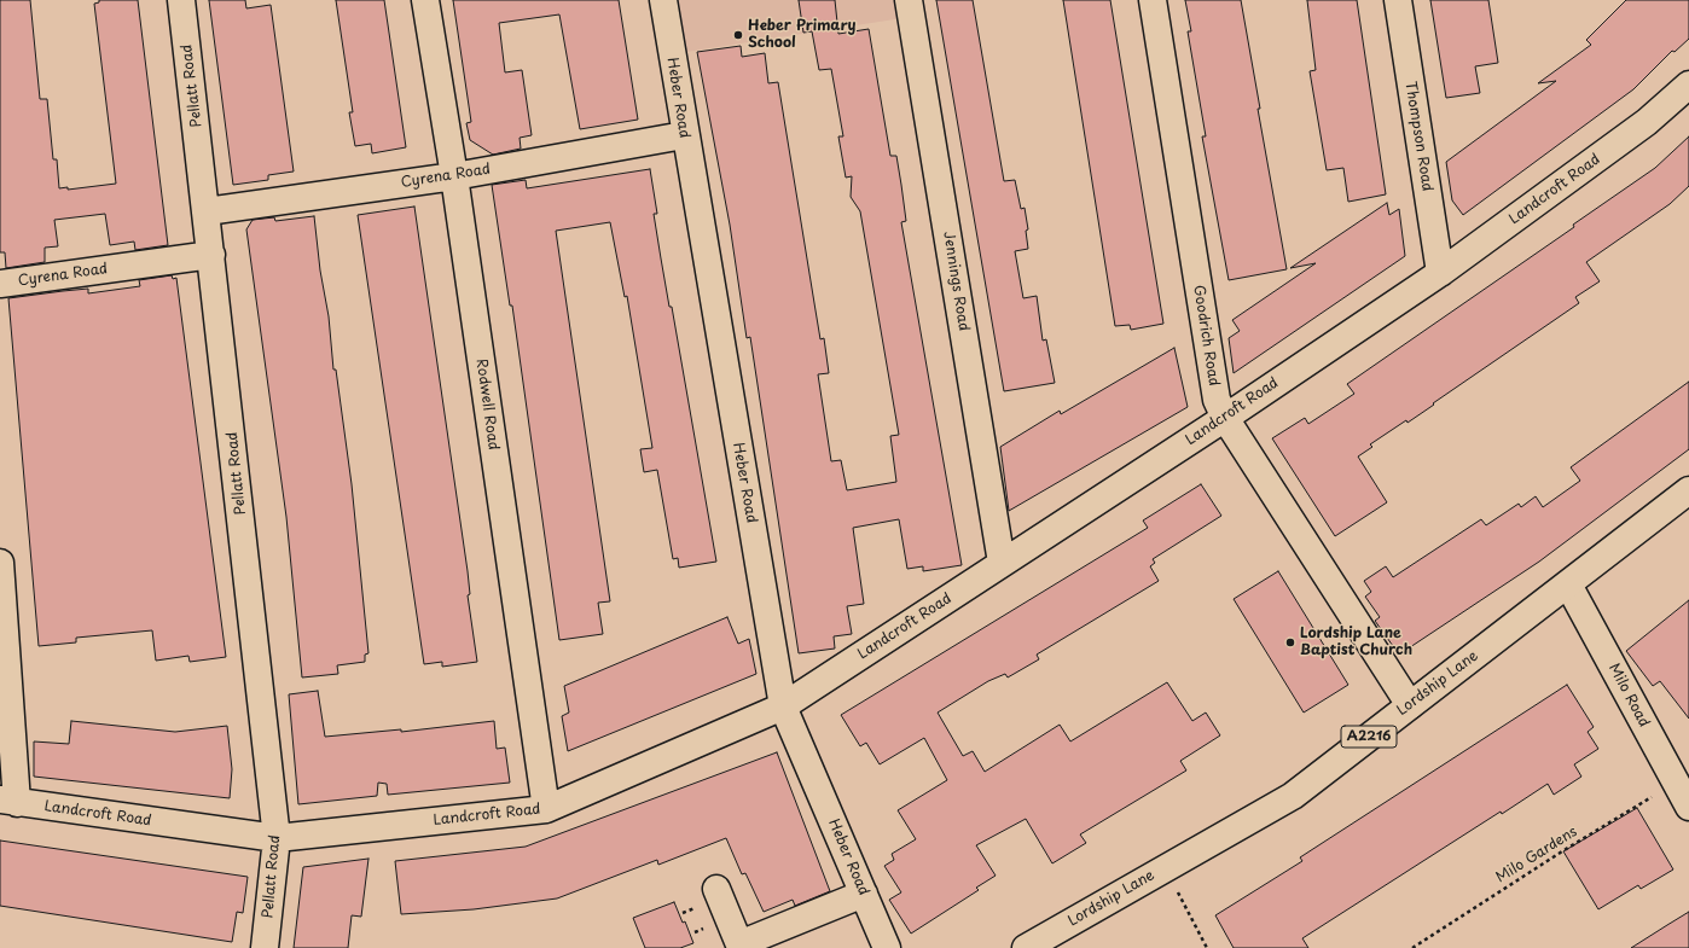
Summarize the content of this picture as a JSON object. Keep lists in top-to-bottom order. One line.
{"streets":{"street":["Pellatt Road","Heber Road","Thompson Road","Cyrena Road","Landcroft Road","Jennings Road","Goodrich Road","Rodwell Road","Lordship Lane","Milo Road","A2216"],"path":["Milo Gardens"]},"crossings":[["Pellatt Road","Cyrena Road"],["Pellatt Road","Landcroft Road"],["Heber Road","Cyrena Road"],["Heber Road","Landcroft Road"],["Thompson Road","Landcroft Road"],["Cyrena Road","Rodwell Road"],["Landcroft Road","Jennings Road"],["Landcroft Road","Goodrich Road"],["Landcroft Road","Rodwell Road"],["Goodrich Road","Lordship Lane"],["Lordship Lane","Milo Road"],["Milo Road","Milo Gardens"]],"places":["Heber Primary School","Lordship Lane Baptist Church"]}
